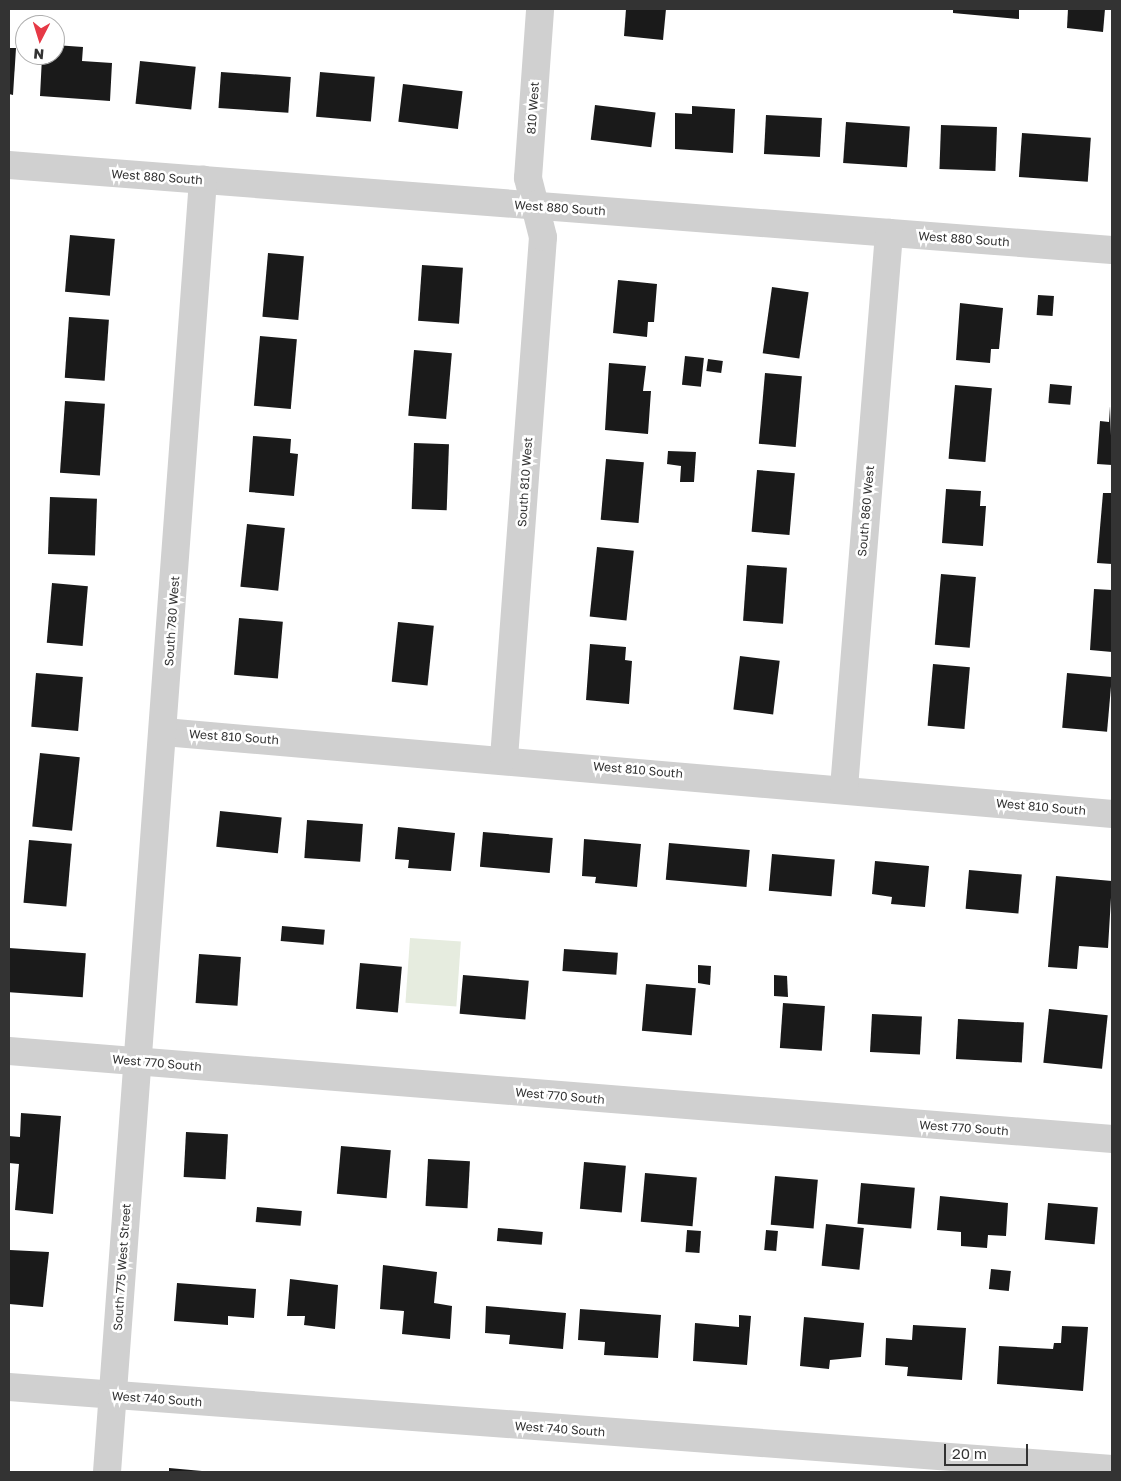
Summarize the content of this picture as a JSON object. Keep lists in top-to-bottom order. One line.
{"streets":{"street":["810 West","West 880 South","South 810 West","South 860 West","South 780 West","West 810 South","West 770 South","South 775 West Street","West 740 South"]},"crossings":[["810 West","West 880 South"],["810 West","South 810 West"],["West 880 South","South 810 West"],["West 880 South","South 860 West"],["West 880 South","South 780 West"],["South 810 West","West 810 South"],["South 860 West","West 810 South"],["South 780 West","West 810 South"],["South 780 West","West 770 South"],["South 780 West","South 775 West Street"],["West 770 South","South 775 West Street"],["South 775 West Street","West 740 South"]],"scale_bar":"20 m","north":"bottom"}
